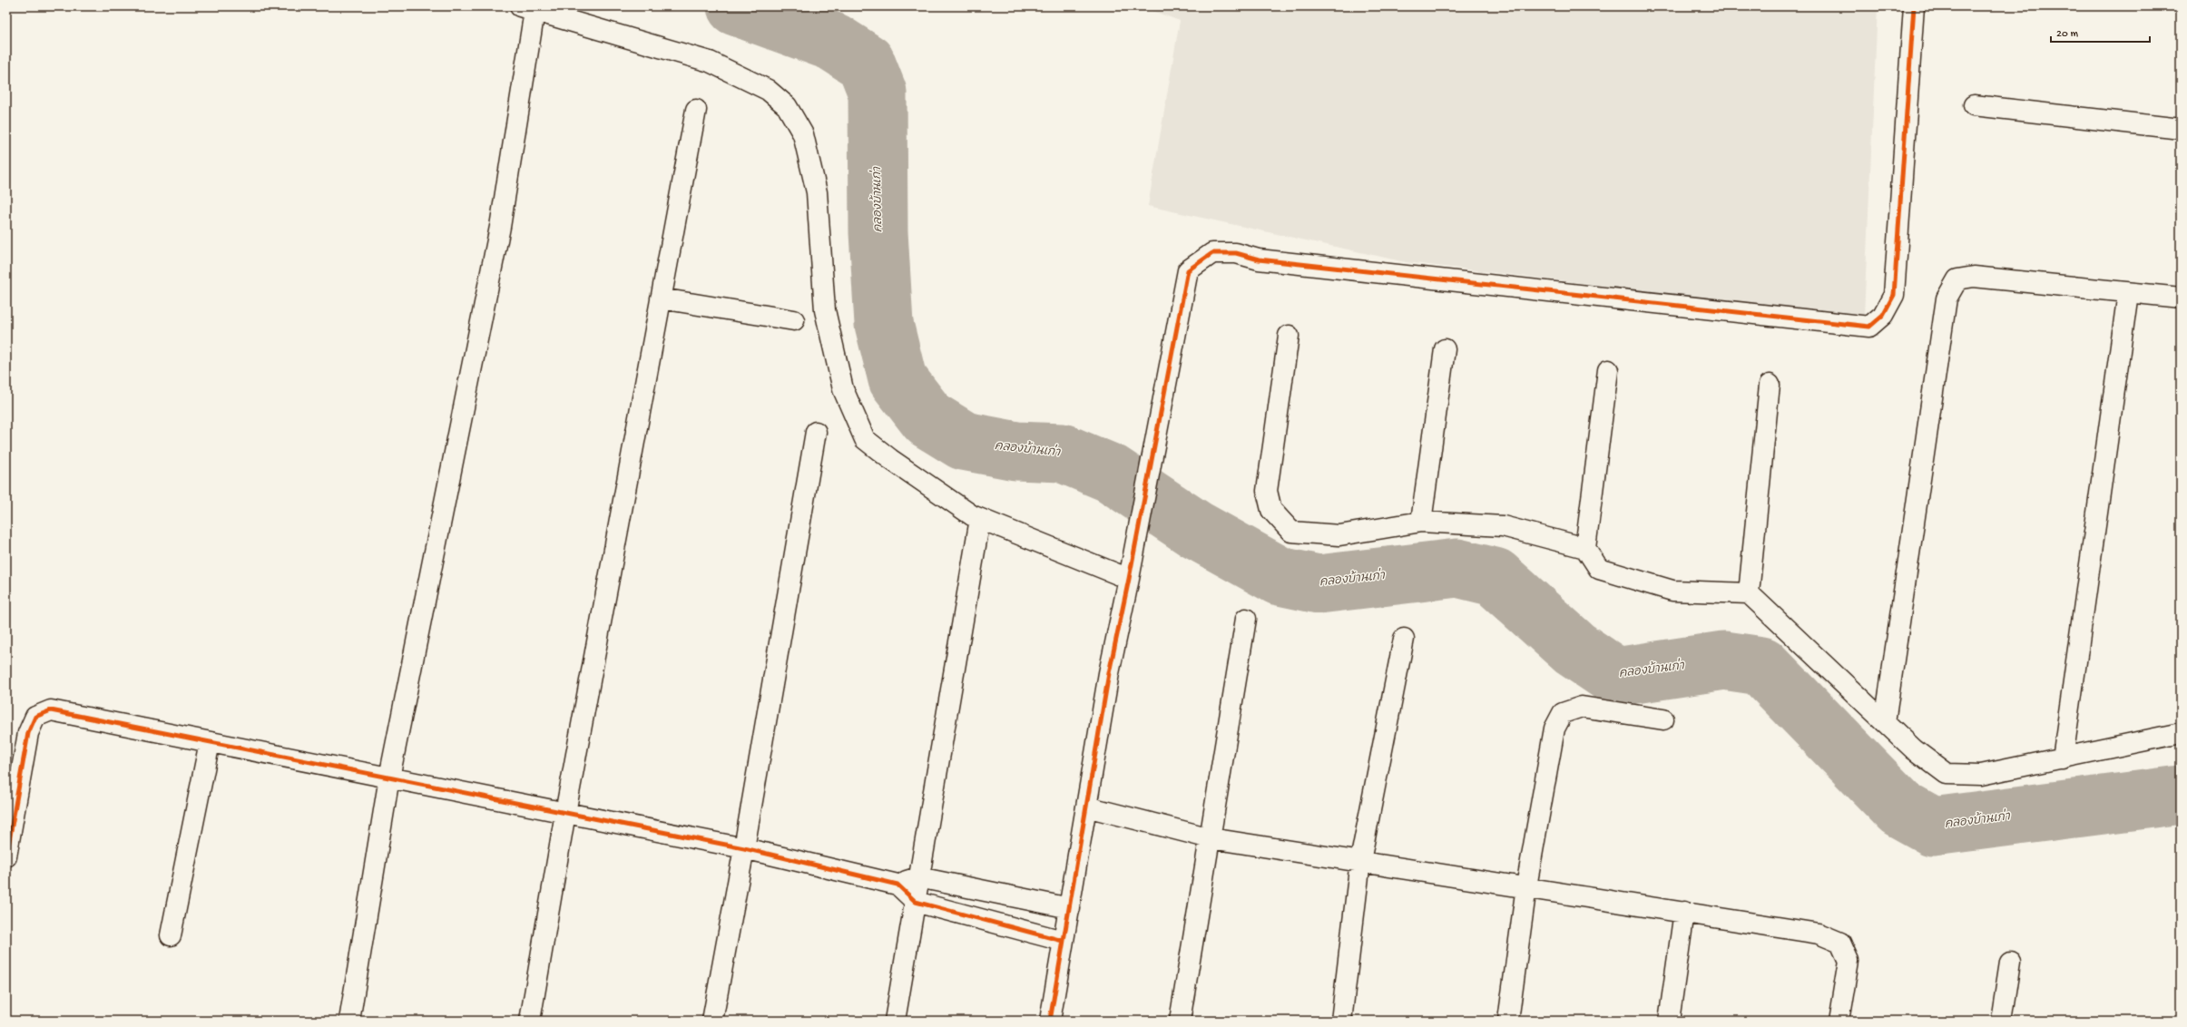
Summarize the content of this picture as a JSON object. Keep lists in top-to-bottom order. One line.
{"water":["คลองบ้านเก่า"],"scale_bar":"20 m"}
